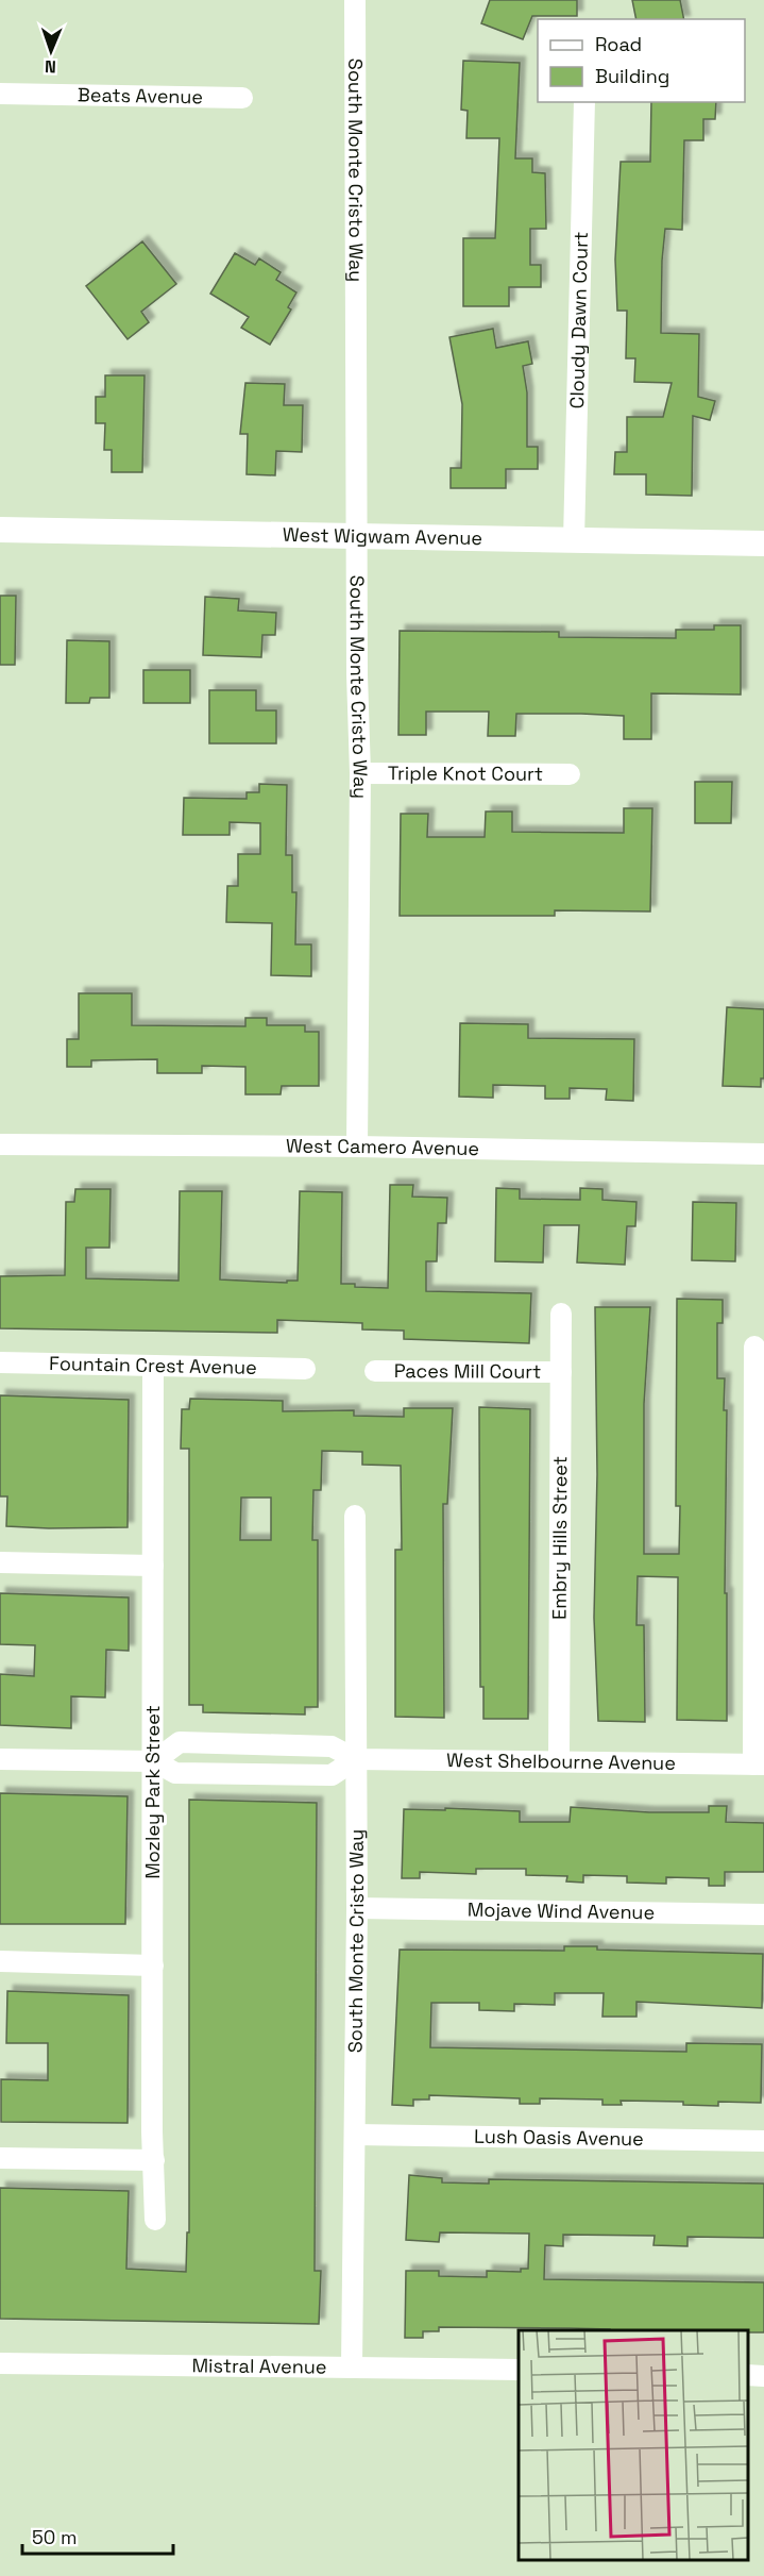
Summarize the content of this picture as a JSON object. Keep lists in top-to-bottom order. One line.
{"streets":{"street":["Beats Avenue","South Monte Cristo Way","Cloudy Dawn Court","West Wigwam Avenue","Triple Knot Court","West Camero Avenue","Fountain Crest Avenue","Paces Mill Court","Embry Hills Street","West Shelbourne Avenue","Mozley Park Street","Mojave Wind Avenue","Lush Oasis Avenue","Mistral Avenue"]},"crossings":[["South Monte Cristo Way","West Wigwam Avenue"],["South Monte Cristo Way","Triple Knot Court"],["South Monte Cristo Way","West Camero Avenue"],["South Monte Cristo Way","West Shelbourne Avenue"],["South Monte Cristo Way","Mojave Wind Avenue"],["South Monte Cristo Way","Lush Oasis Avenue"],["South Monte Cristo Way","Mistral Avenue"],["Cloudy Dawn Court","West Wigwam Avenue"],["Fountain Crest Avenue","Mozley Park Street"],["Paces Mill Court","Embry Hills Street"],["Embry Hills Street","West Shelbourne Avenue"],["West Shelbourne Avenue","Mozley Park Street"]],"legend":["Road","Building"],"scale_bar":"50 m","north":"bottom"}
